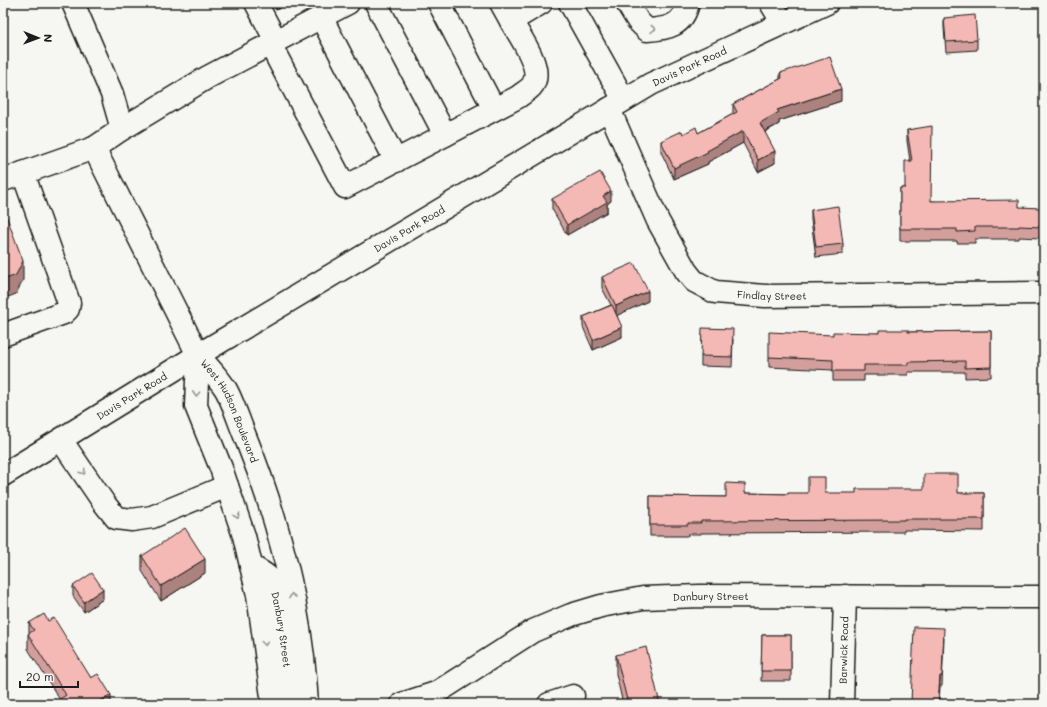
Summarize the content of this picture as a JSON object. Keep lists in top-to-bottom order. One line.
{"streets":{"main road":["Davis Park Road","Findlay Street","West Hudson Boulevard","Danbury Street","Barwick Road"]},"crossings":[["Davis Park Road","Findlay Street"],["Davis Park Road","West Hudson Boulevard"],["West Hudson Boulevard","Danbury Street"],["Danbury Street","Barwick Road"]],"scale_bar":"20 m","north":"right"}
